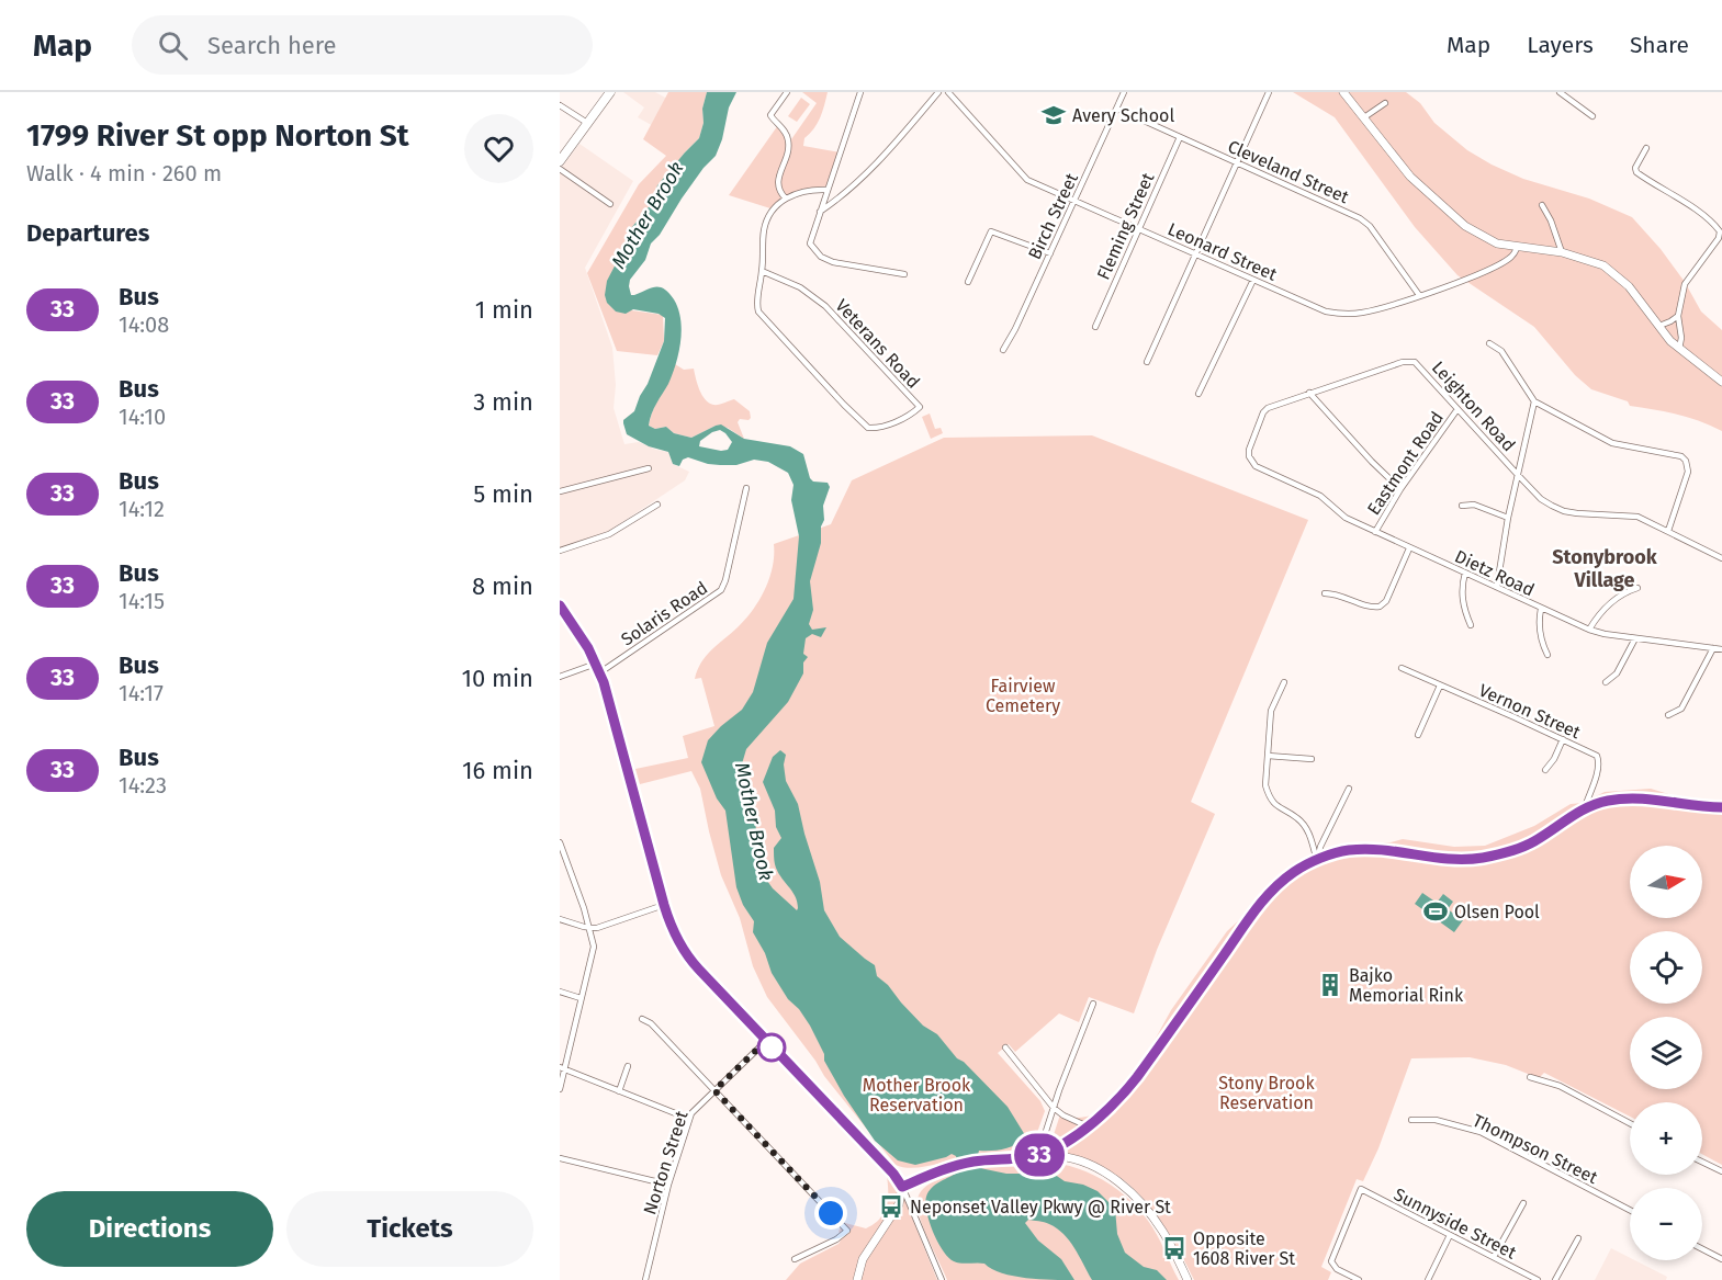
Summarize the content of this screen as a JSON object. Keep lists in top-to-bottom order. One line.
{"streets":{"street":["Cleveland Street","Birch Street","Fleming Street","Leonard Street","Veterans Road","Leighton Road","Eastmont Road","Dietz Road","Solaris Road","Vernon Street","Thompson Street","Norton Street","Sunnyside Street"]},"crossings":[["Cleveland Street","Birch Street"],["Cleveland Street","Fleming Street"],["Cleveland Street","Leonard Street"],["Birch Street","Leonard Street"],["Fleming Street","Leonard Street"],["Leighton Road","Eastmont Road"],["Leighton Road","Dietz Road"],["Eastmont Road","Dietz Road"]],"districts":["Stonybrook Village"],"water":["Mother Brook"],"parks":["Fairview Cemetery","Stony Brook Reservation","Mother Brook Reservation"],"places":{"school or university":["Avery School"],"sports":["Olsen Pool"],"building":["Bajko Memorial Rink"],"bus stop":["Neponset Valley Pkwy @ River St","Opposite 1608 River St"]},"lines":["bus line 33"],"north":"right","page":{"header":"Map","search":"Search here","nav":["Map","Layers","Share"],"heading":[["1799 River St opp Norton St","Walk · 4 min · 260 m"],"Departures"],"on_map":"33","list":[{"mark":"33","name":"Bus","note":"14:08","value":"1 min"},{"mark":"33","name":"Bus","note":"14:10","value":"3 min"},{"mark":"33","name":"Bus","note":"14:12","value":"5 min"},{"mark":"33","name":"Bus","note":"14:15","value":"8 min"},{"mark":"33","name":"Bus","note":"14:17","value":"10 min"},{"mark":"33","name":"Bus","note":"14:23","value":"16 min"}],"map_buttons":["+","−"],"buttons":["Directions","Tickets"]}}
